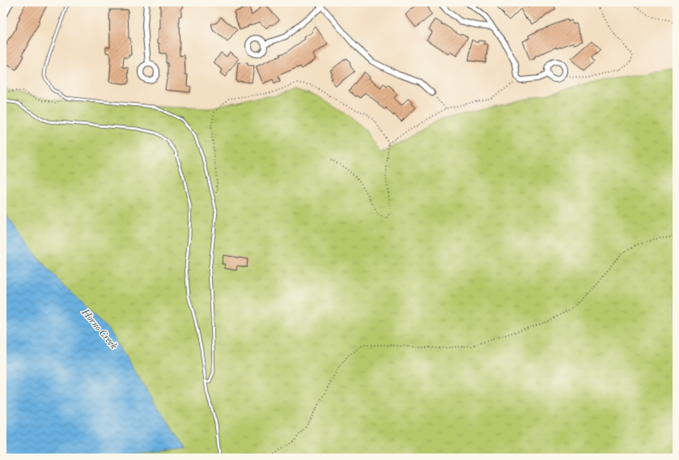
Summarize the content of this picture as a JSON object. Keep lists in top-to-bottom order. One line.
{"water":["Horno Creek"]}
